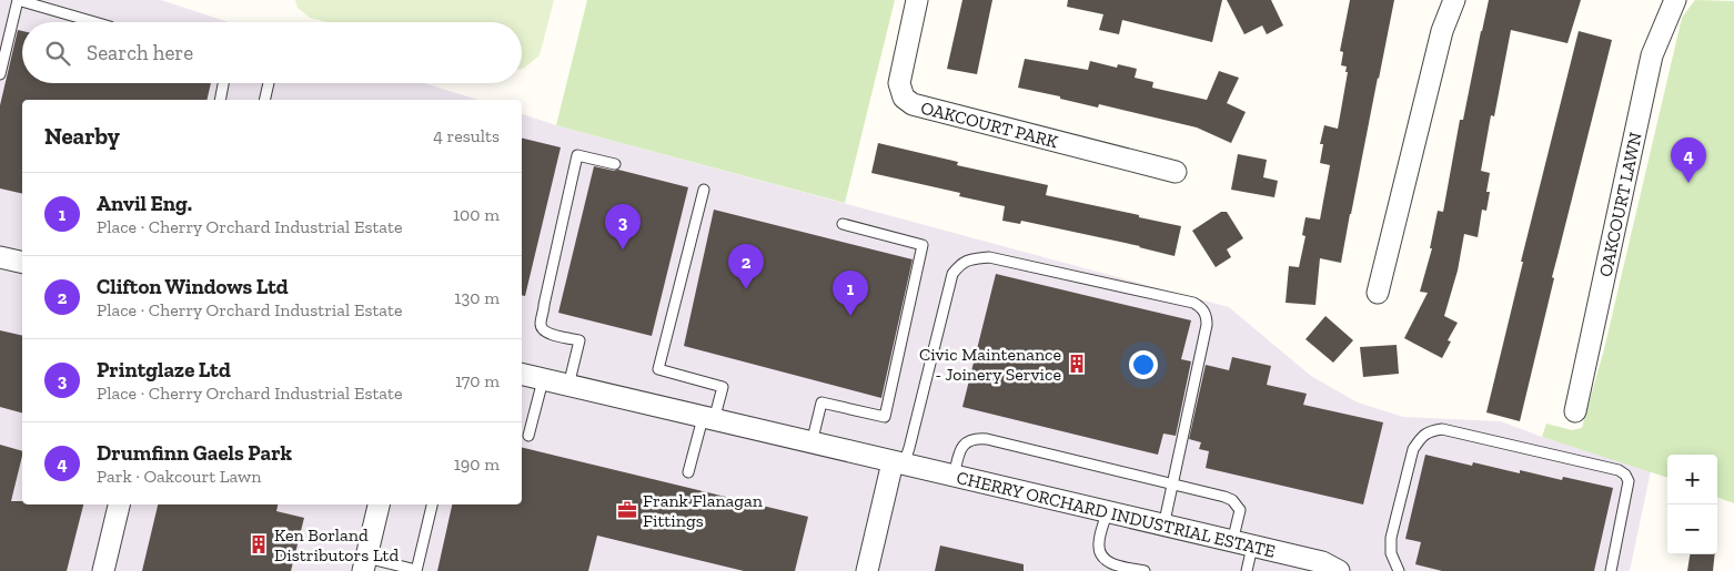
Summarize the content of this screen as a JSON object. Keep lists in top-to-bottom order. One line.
{"streets":{"street":["OAKCOURT PARK","OAKCOURT LAWN","CHERRY ORCHARD INDUSTRIAL ESTATE"]},"places":{"building":["Civic Maintenance - Joinery Service","Ken Borland Distributors Ltd"],"office":["Frank Flanagan Fittings"]},"page":{"search":"Search here","heading":["Nearby","4 results"],"pins":["4","3","2","1"],"list":[{"mark":"1","name":"Anvil Eng.","note":"Place · Cherry Orchard Industrial Estate","value":"100 m"},{"mark":"2","name":"Clifton Windows Ltd","note":"Place · Cherry Orchard Industrial Estate","value":"130 m"},{"mark":"3","name":"Printglaze Ltd","note":"Place · Cherry Orchard Industrial Estate","value":"170 m"},{"mark":"4","name":"Drumfinn Gaels Park","note":"Park · Oakcourt Lawn","value":"190 m"}],"map_buttons":["+","−"]}}
